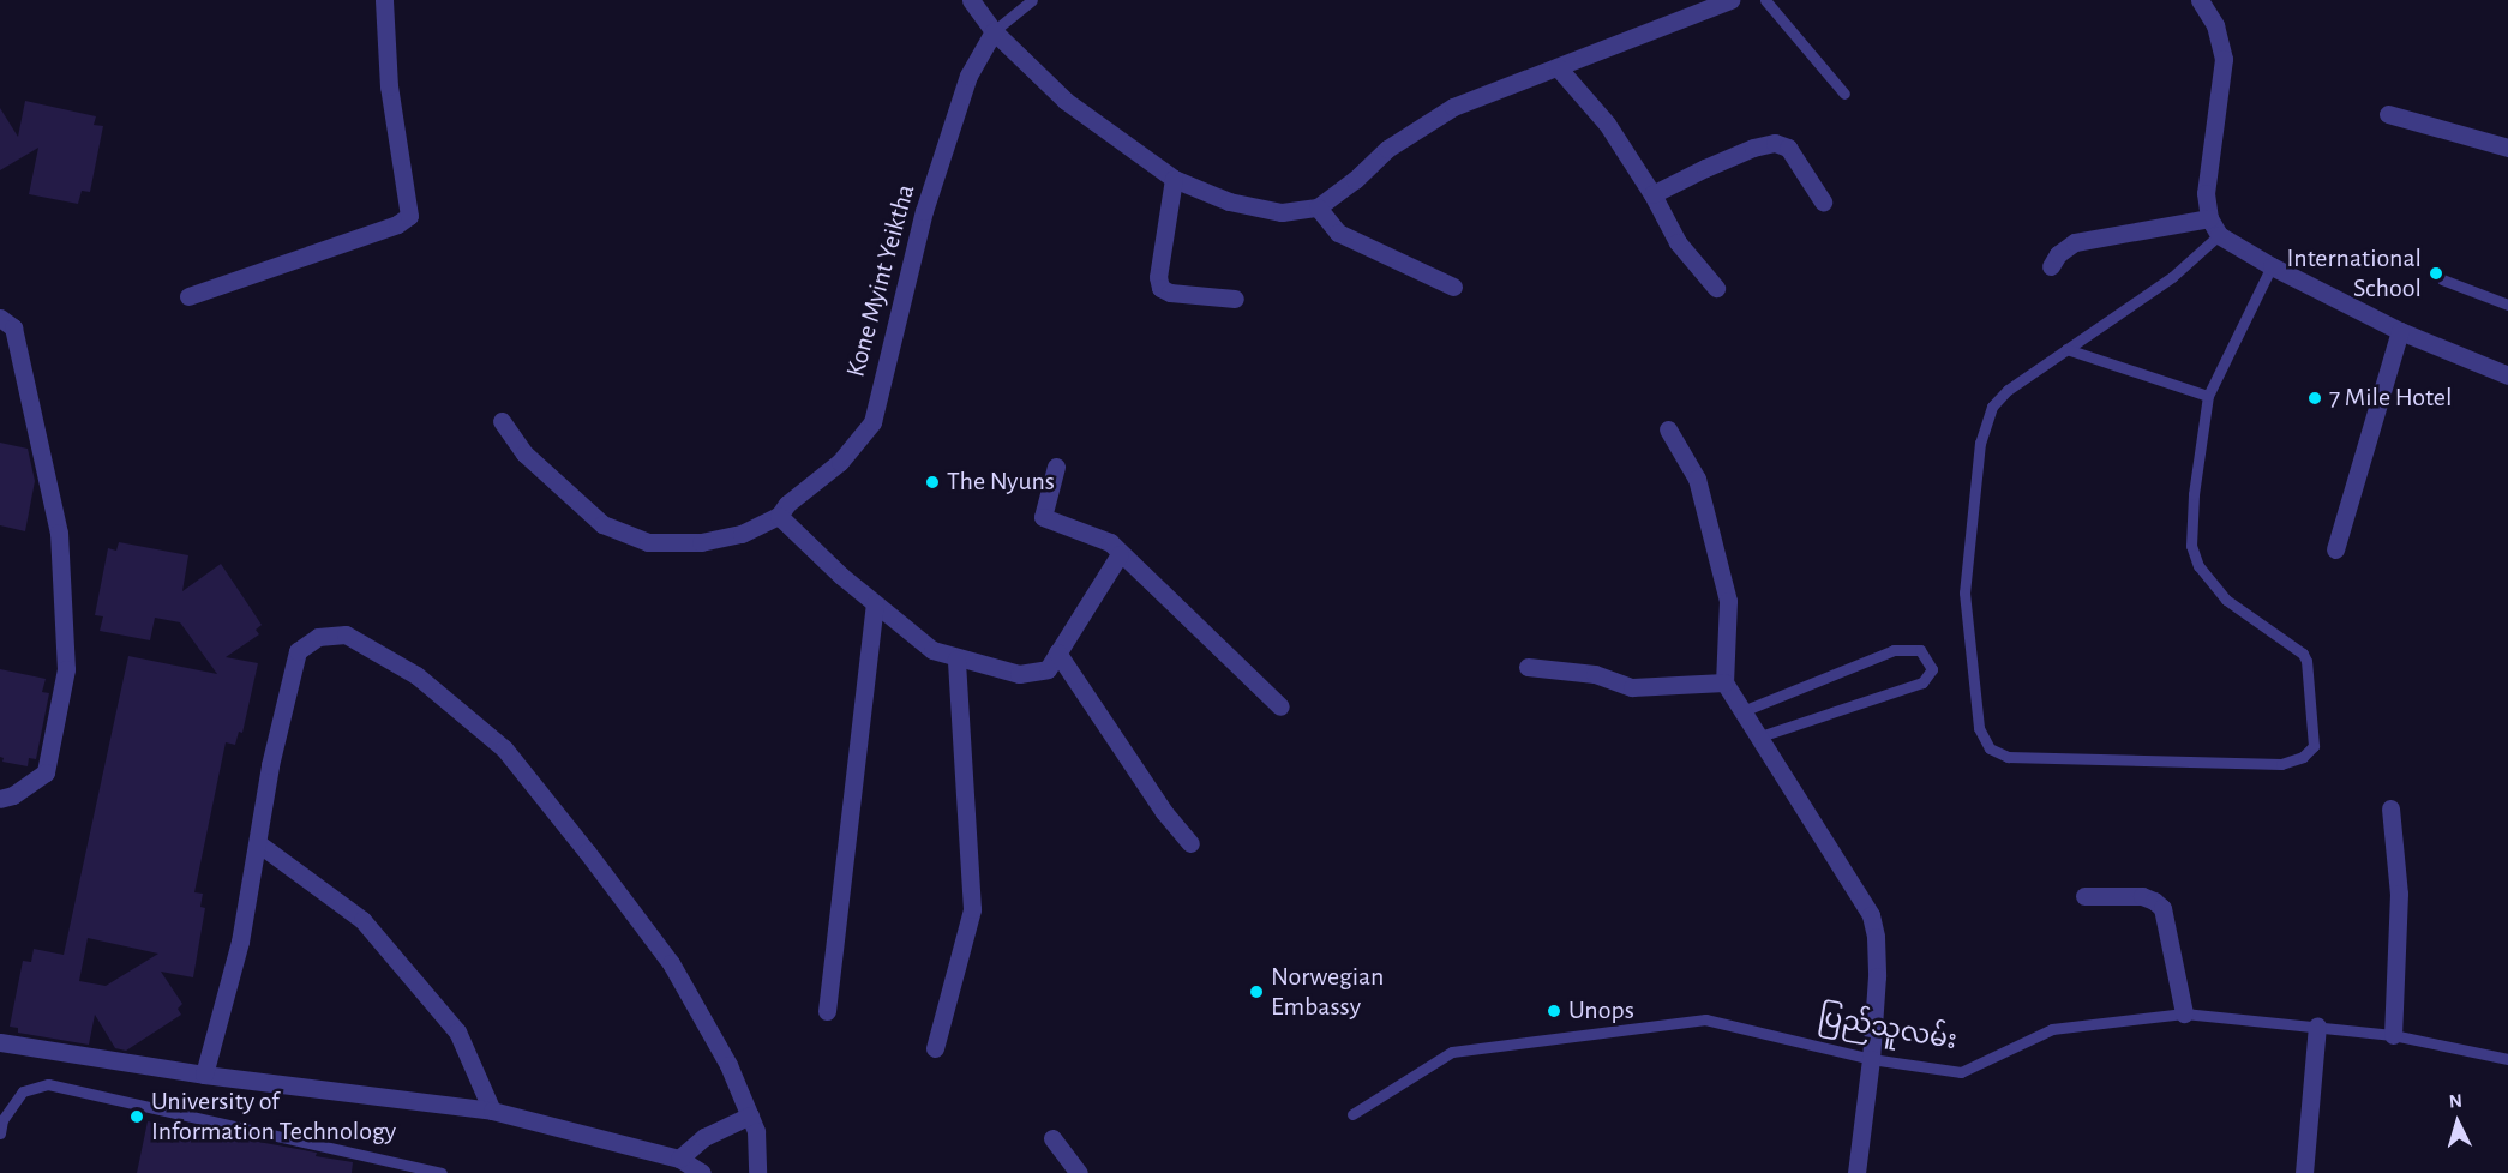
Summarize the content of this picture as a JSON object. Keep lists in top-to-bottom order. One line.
{"streets":{"street":["Kone Myint Yeiktha"],"lane":["ပြည်သူလမ်း"]},"places":["International School","7 Mile Hotel","The Nyuns","Norwegian Embassy","Unops","University of Information Technology"],"north":"top"}
